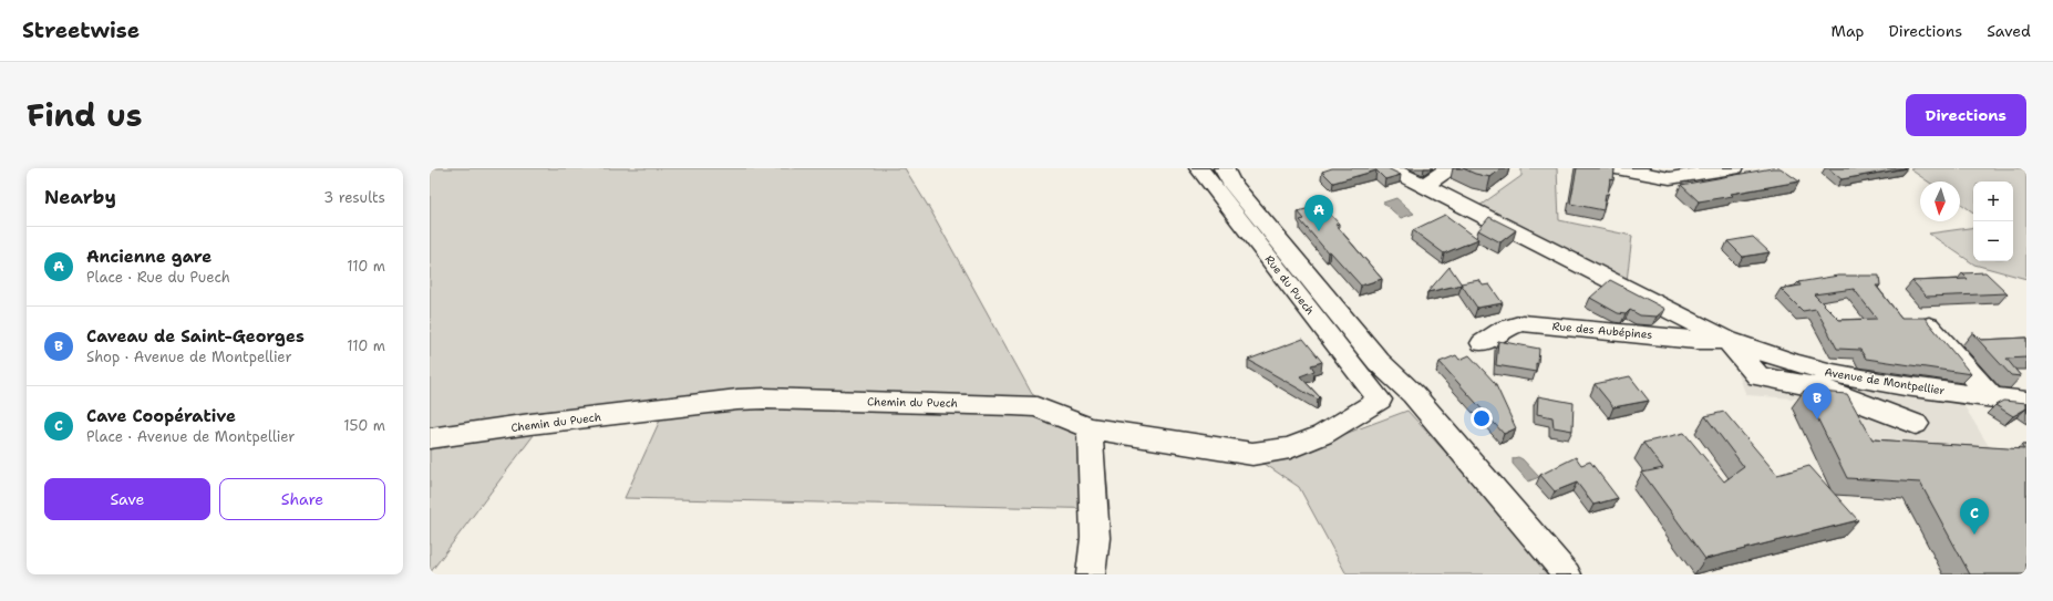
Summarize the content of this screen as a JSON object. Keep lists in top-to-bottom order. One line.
{"streets":{"street":["Rue du Puech","Rue des Aubépines","Avenue de Montpellier","Chemin du Puech"]},"crossings":[["Rue du Puech","Chemin du Puech"],["Rue des Aubépines","Avenue de Montpellier"]],"north":"bottom","page":{"header":"Streetwise","nav":["Map","Directions","Saved"],"title":"Find us","buttons":["Directions",["Save","Share"]],"heading":["Nearby","3 results"],"map_buttons":["+","−"],"pins":["A","B","C"],"list":[{"mark":"A","name":"Ancienne gare","note":"Place · Rue du Puech","value":"110 m"},{"mark":"B","name":"Caveau de Saint-Georges","note":"Shop · Avenue de Montpellier","value":"110 m"},{"mark":"C","name":"Cave Coopérative","note":"Place · Avenue de Montpellier","value":"150 m"}]}}
